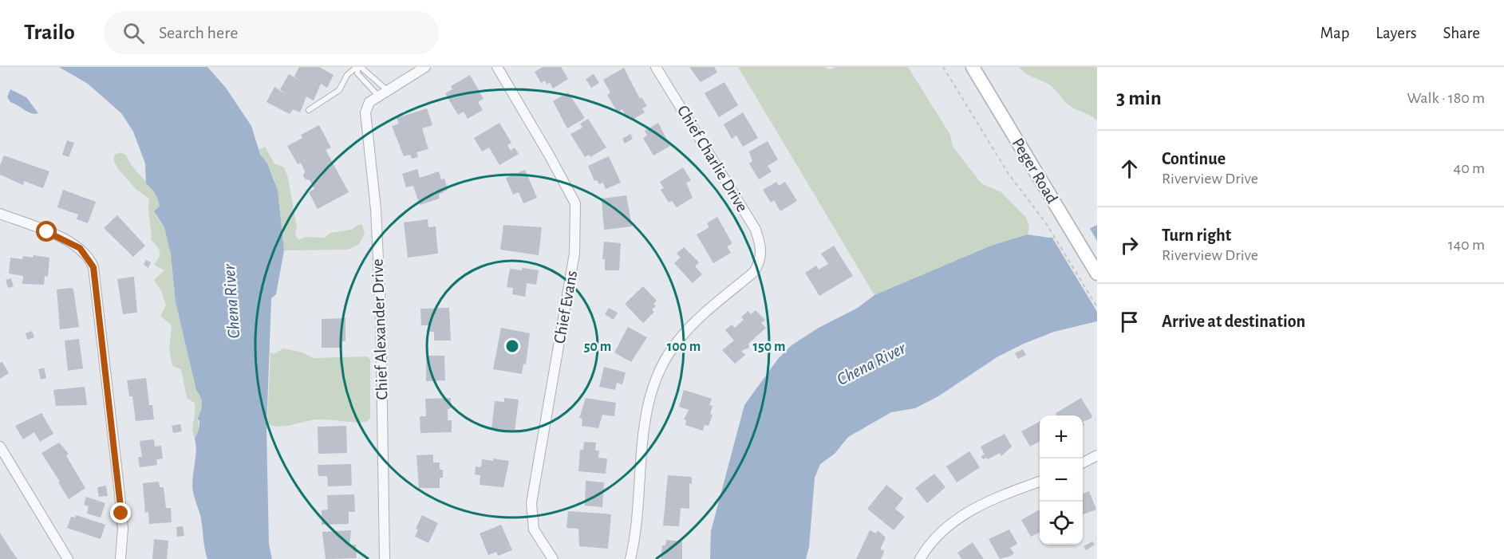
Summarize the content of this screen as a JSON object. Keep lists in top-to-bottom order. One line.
{"streets":{"main road":["Peger Road"],"street":["Chief Charlie Drive","Chief Evans","Chief Alexander Drive"]},"water":["Chena River"],"page":{"header":"Trailo","search":"Search here","nav":["Map","Layers","Share"],"heading":["3 min","Walk · 180 m"],"list":[["Continue","Riverview Drive","40 m"],["Turn right","Riverview Drive","140 m"],"Arrive at destination"],"map_buttons":["+","−"]},"rings":["50 m","100 m","150 m"]}
